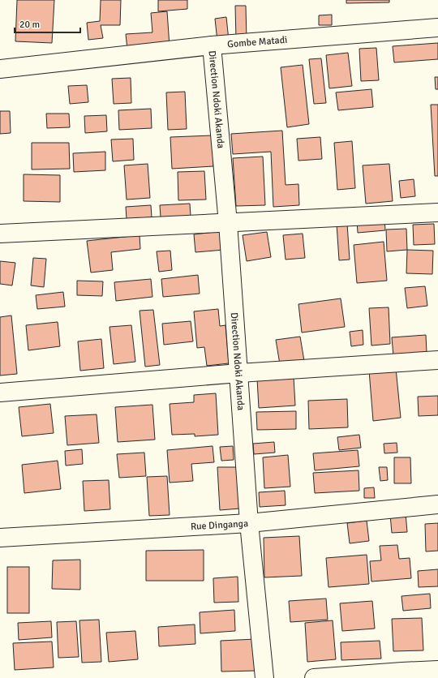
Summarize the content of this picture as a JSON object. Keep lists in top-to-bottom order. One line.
{"streets":{"street":["Gombe Matadi","Direction Ndoki Akanda","Rue Dinganga"]},"crossings":[["Gombe Matadi","Direction Ndoki Akanda"],["Direction Ndoki Akanda","Rue Dinganga"]],"scale_bar":"20 m"}
